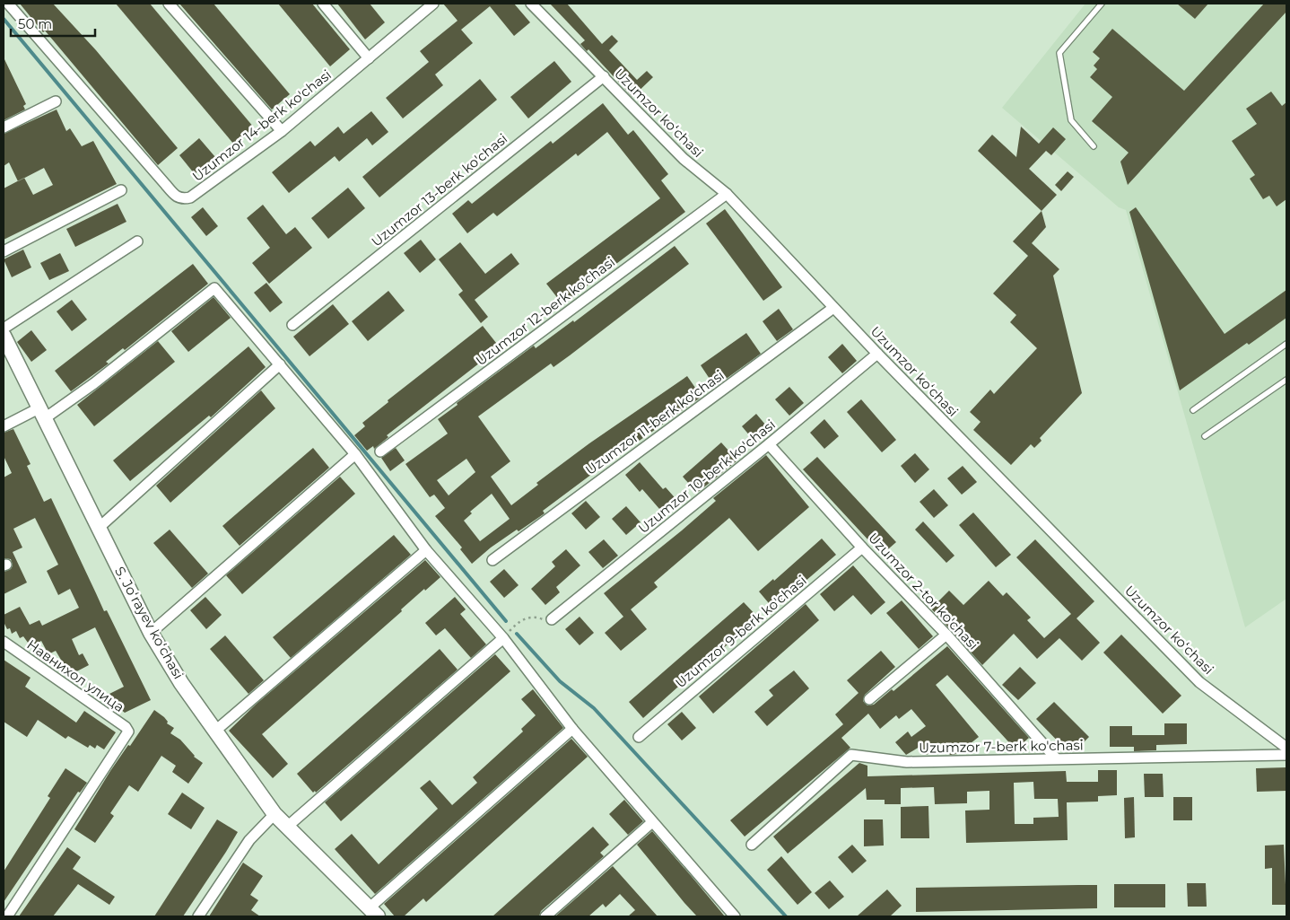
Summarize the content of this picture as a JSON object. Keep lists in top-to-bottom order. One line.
{"streets":{"street":["Uzumzor koʻchasi","Uzumzor 14-berk ko'chasi","Uzumzor 13-berk ko'chasi","Uzumzor 12-berk ko'chasi","Uzumzor 11-berk ko'chasi","Uzumzor 10-berk ko'chasi","Uzumzor 2-tor ko'chasi","S. Joʻrayev koʻchasi","Uzumzor 9-berk ko'chasi","Навнихол улица","Uzumzor 7-berk ko'chasi"]},"crossings":[["Uzumzor koʻchasi","Uzumzor 13-berk ko'chasi"],["Uzumzor koʻchasi","Uzumzor 12-berk ko'chasi"],["Uzumzor koʻchasi","Uzumzor 11-berk ko'chasi"],["Uzumzor koʻchasi","Uzumzor 10-berk ko'chasi"],["Uzumzor 10-berk ko'chasi","Uzumzor 2-tor ko'chasi"],["Uzumzor 2-tor ko'chasi","Uzumzor 9-berk ko'chasi"],["Uzumzor 2-tor ko'chasi","Uzumzor 7-berk ko'chasi"]],"scale_bar":"50 m"}
